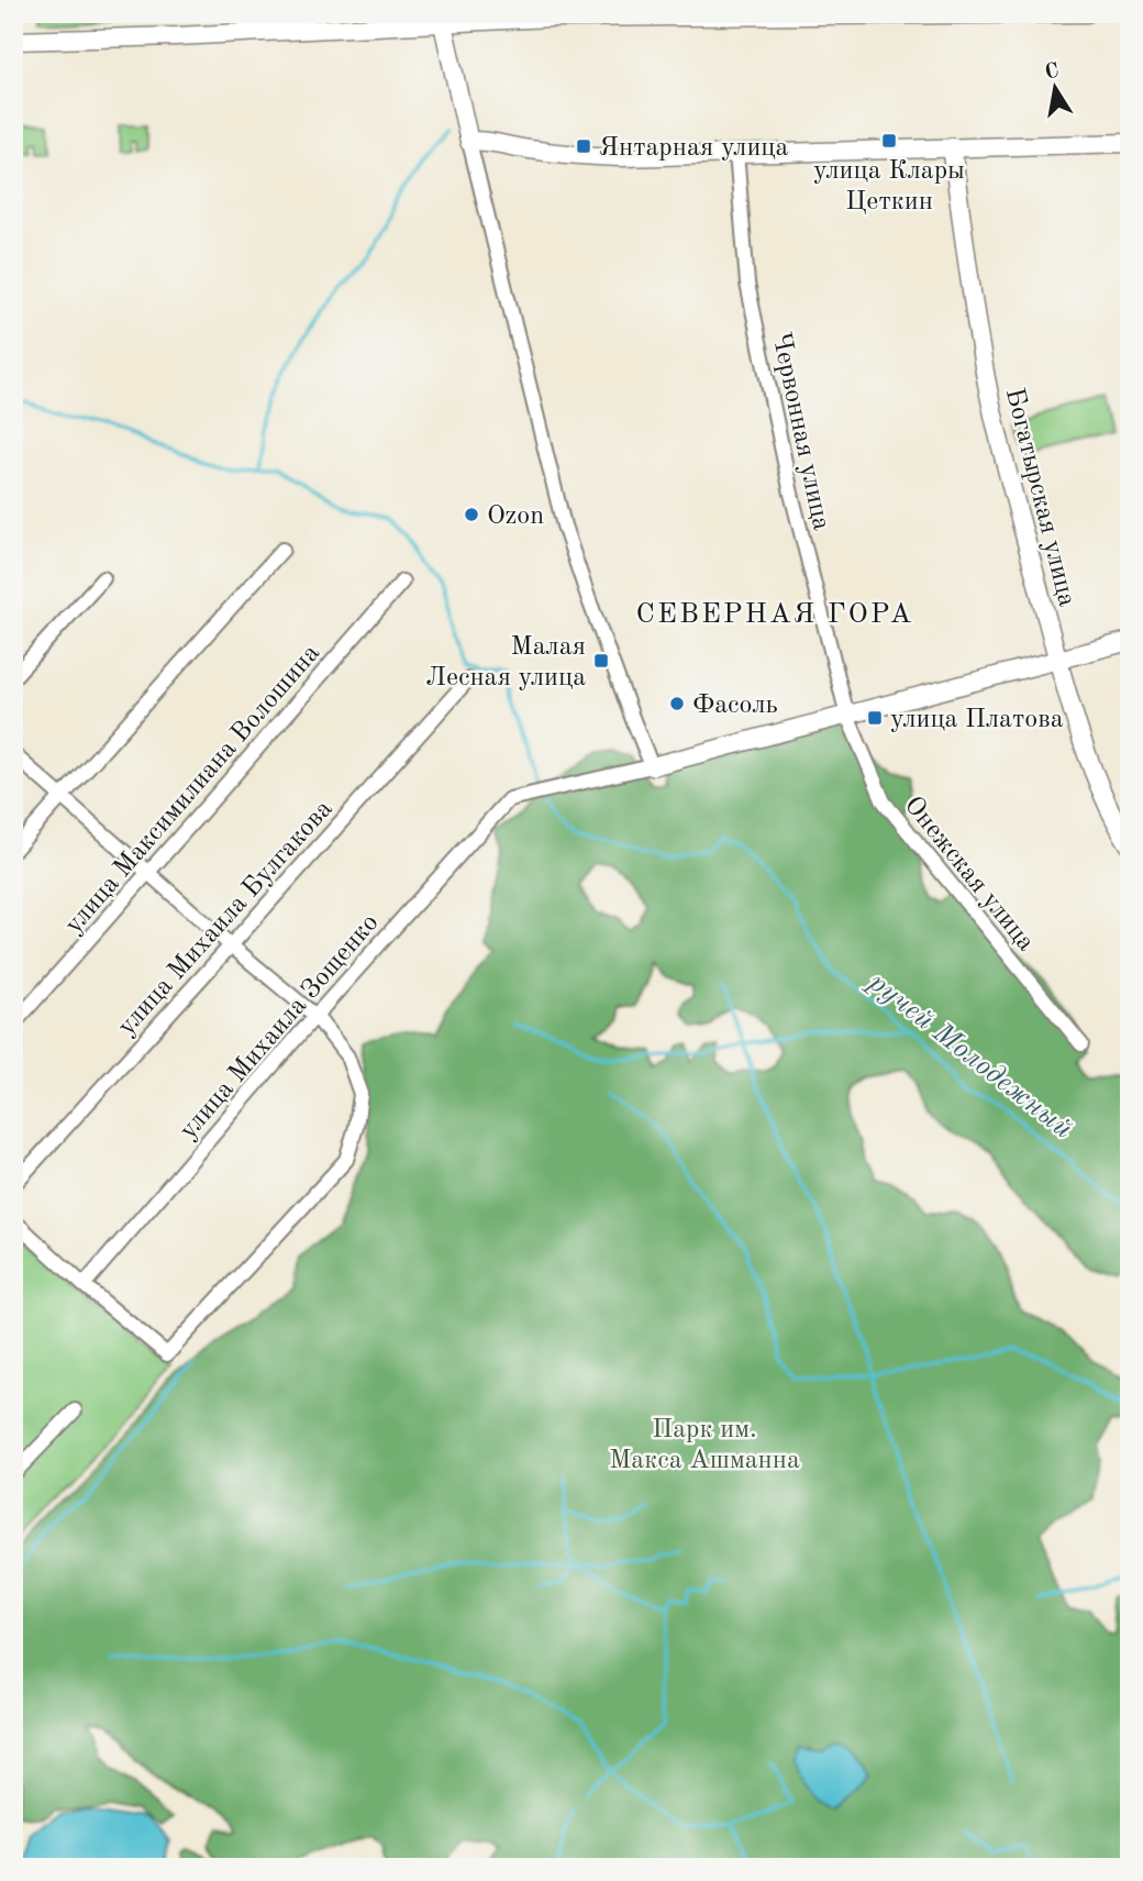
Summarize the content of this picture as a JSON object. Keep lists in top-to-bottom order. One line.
{"streets":{"street":["Червонная улица","Богатырская улица","улица Максимилиана Волошина","Онежская улица","улица Михаила Булгакова","улица Михаила Зощенко"]},"crossings":[["Червонная улица","Онежская улица"]],"districts":["СЕВЕРНАЯ ГОРА"],"water":["ручей Молодежный"],"parks":["Парк им. Макса Ашманна"],"places":{"transit":["улица Клары Цеткин","Янтарная улица","Малая Лесная улица","улица Платова"],"other":["Ozon","Фасоль"]},"north":"top"}
